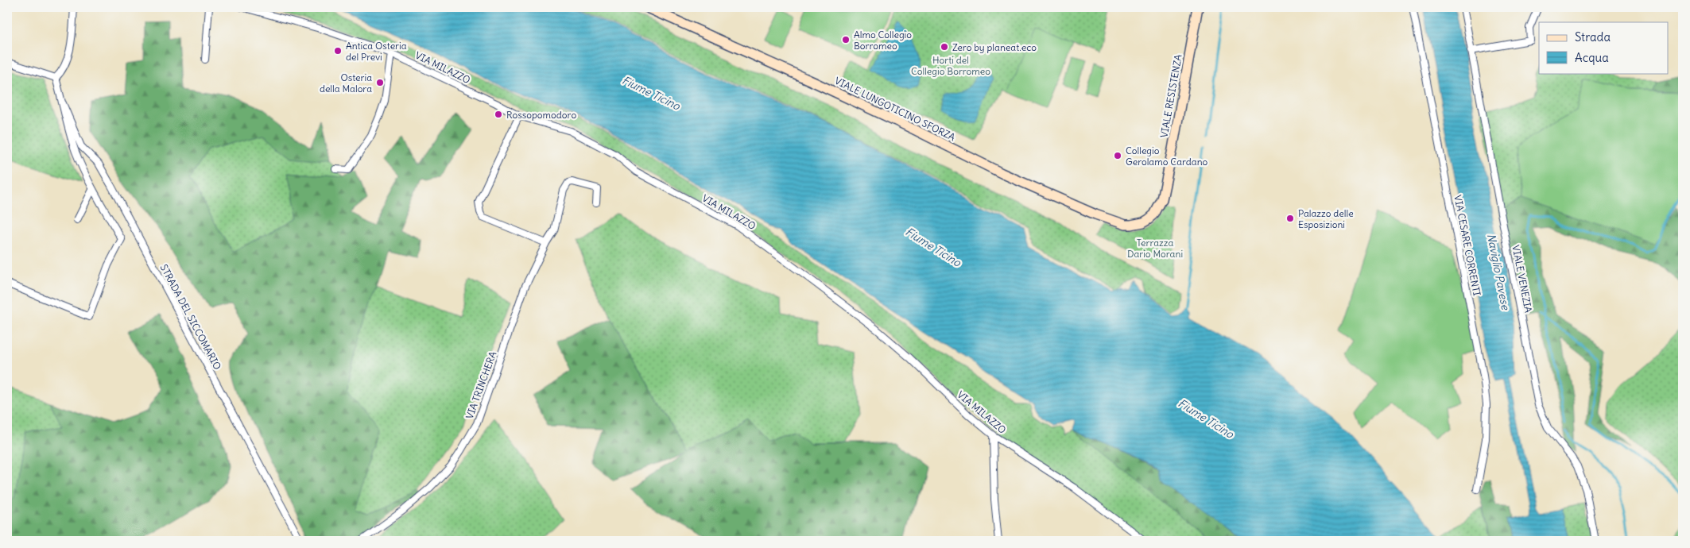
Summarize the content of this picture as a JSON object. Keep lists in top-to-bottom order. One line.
{"streets":{"main road":["VIALE RESISTENZA","VIALE LUNGOTICINO SFORZA"],"street":["VIA MILAZZO","VIA CESARE CORRENTI","VIALE VENEZIA","STRADA DEL SICCOMARIO","VIA TRINCHERA"]},"crossings":[["VIALE RESISTENZA","VIALE LUNGOTICINO SFORZA"]],"water":["Fiume Ticino","Naviglio Pavese"],"parks":["Horti del Collegio Borromeo","Terrazza Dario Morani"],"places":["Almo Collegio Borromeo","Zero by planeat.eco","Antica Osteria del Previ","Osteria della Malora","Rossopomodoro","Collegio Gerolamo Cardano","Palazzo delle Esposizioni"],"legend":["Strada","Acqua"]}
